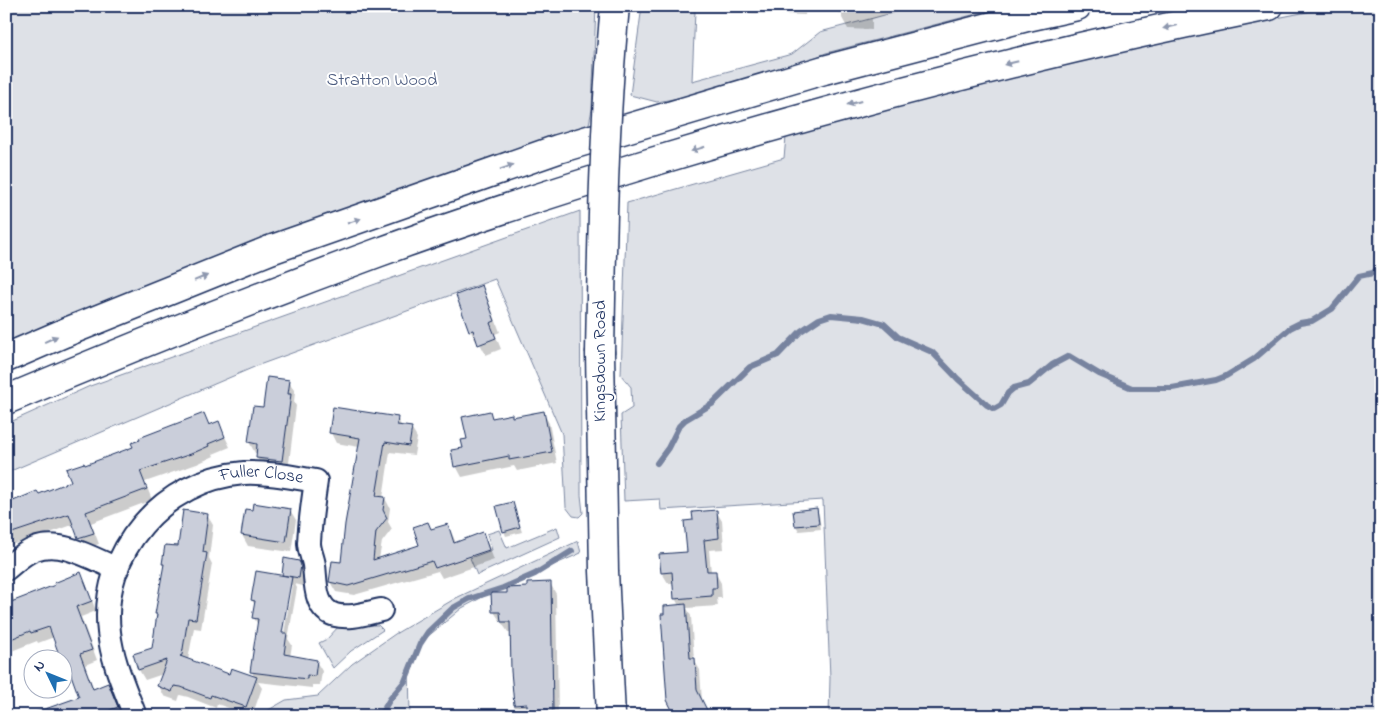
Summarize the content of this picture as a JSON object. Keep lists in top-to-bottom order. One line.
{"streets":{"main road":["Kingsdown Road"],"street":["Fuller Close"]},"parks":["Stratton Wood"],"north":"top left"}
